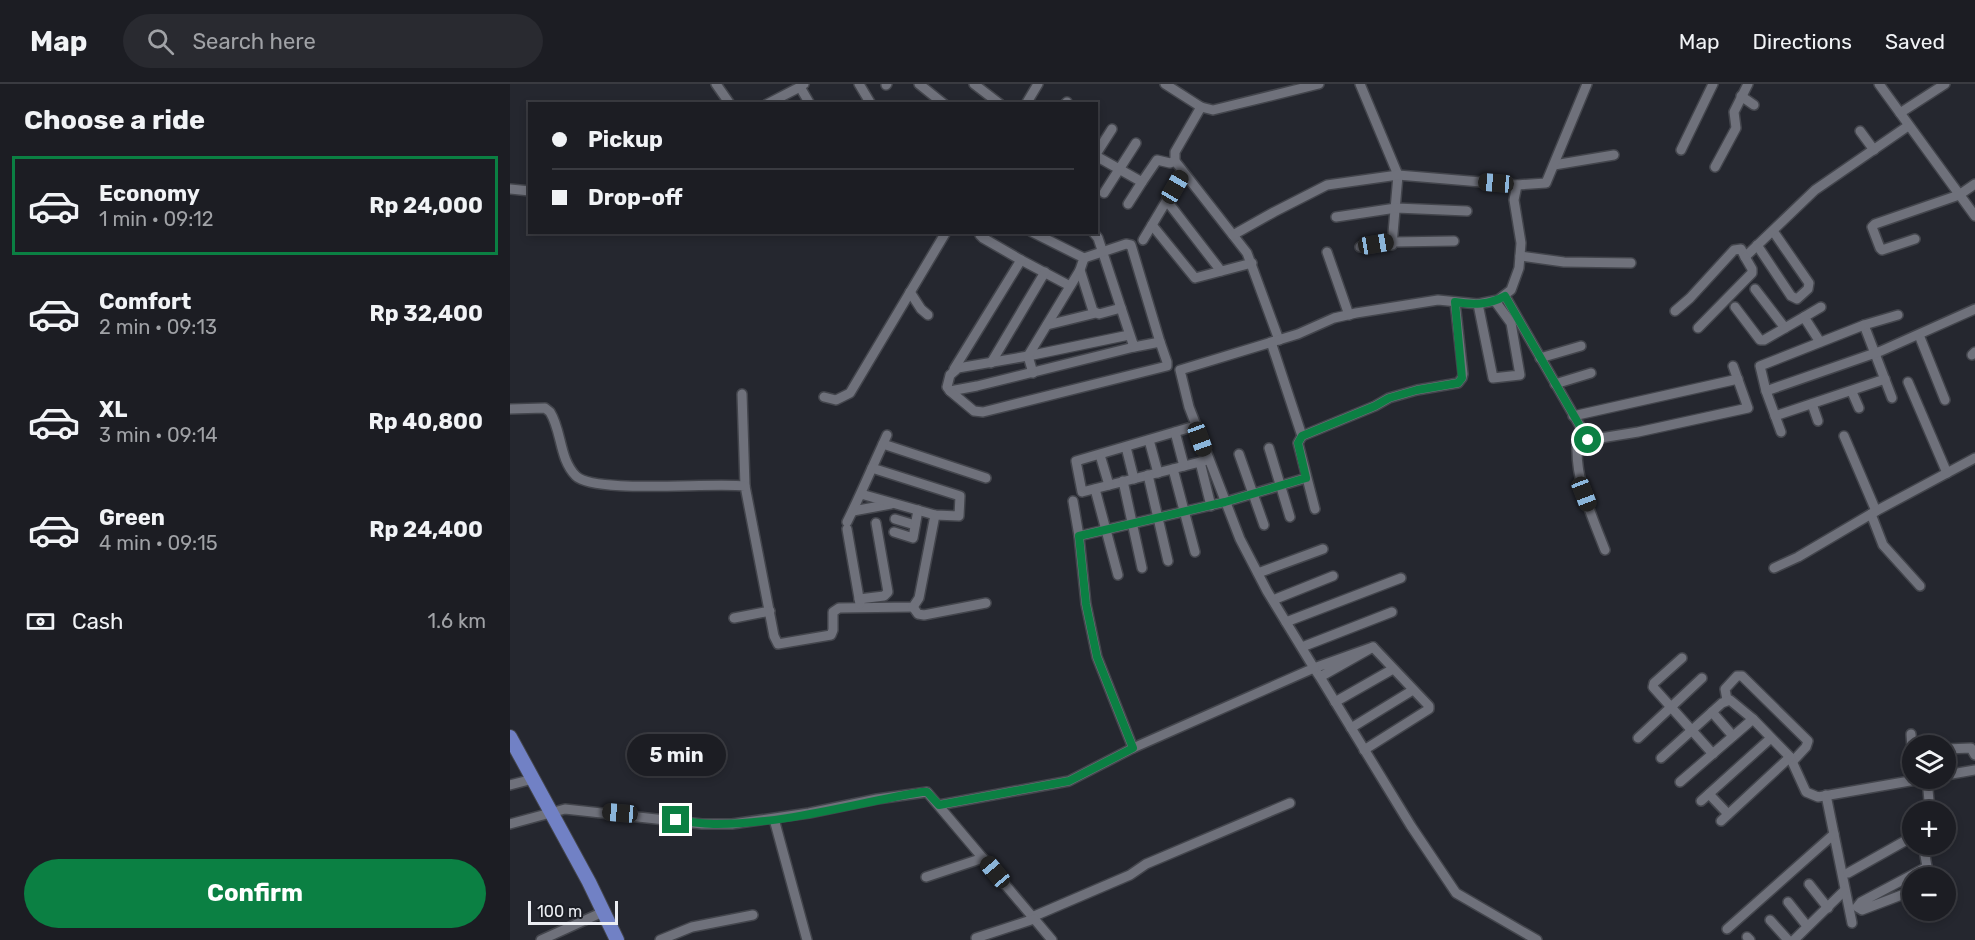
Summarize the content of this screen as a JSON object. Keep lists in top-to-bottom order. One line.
{"scale_bar":"100 m","page":{"header":"Map","search":"Search here","nav":["Map","Directions","Saved"],"heading":"Choose a ride","banner":["Pickup","Drop-off"],"list":[{"name":"Economy","note":"1 min · 09:12","value":"Rp 24,000"},{"name":"Comfort","note":"2 min · 09:13","value":"Rp 32,400"},{"name":"XL","note":"3 min · 09:14","value":"Rp 40,800"},{"name":"Green","note":"4 min · 09:15","value":"Rp 24,400"}],"pay":["Cash","1.6 km"],"bubble":"5 min","map_buttons":["+","−"],"buttons":"Confirm","scale":"100 m"}}
